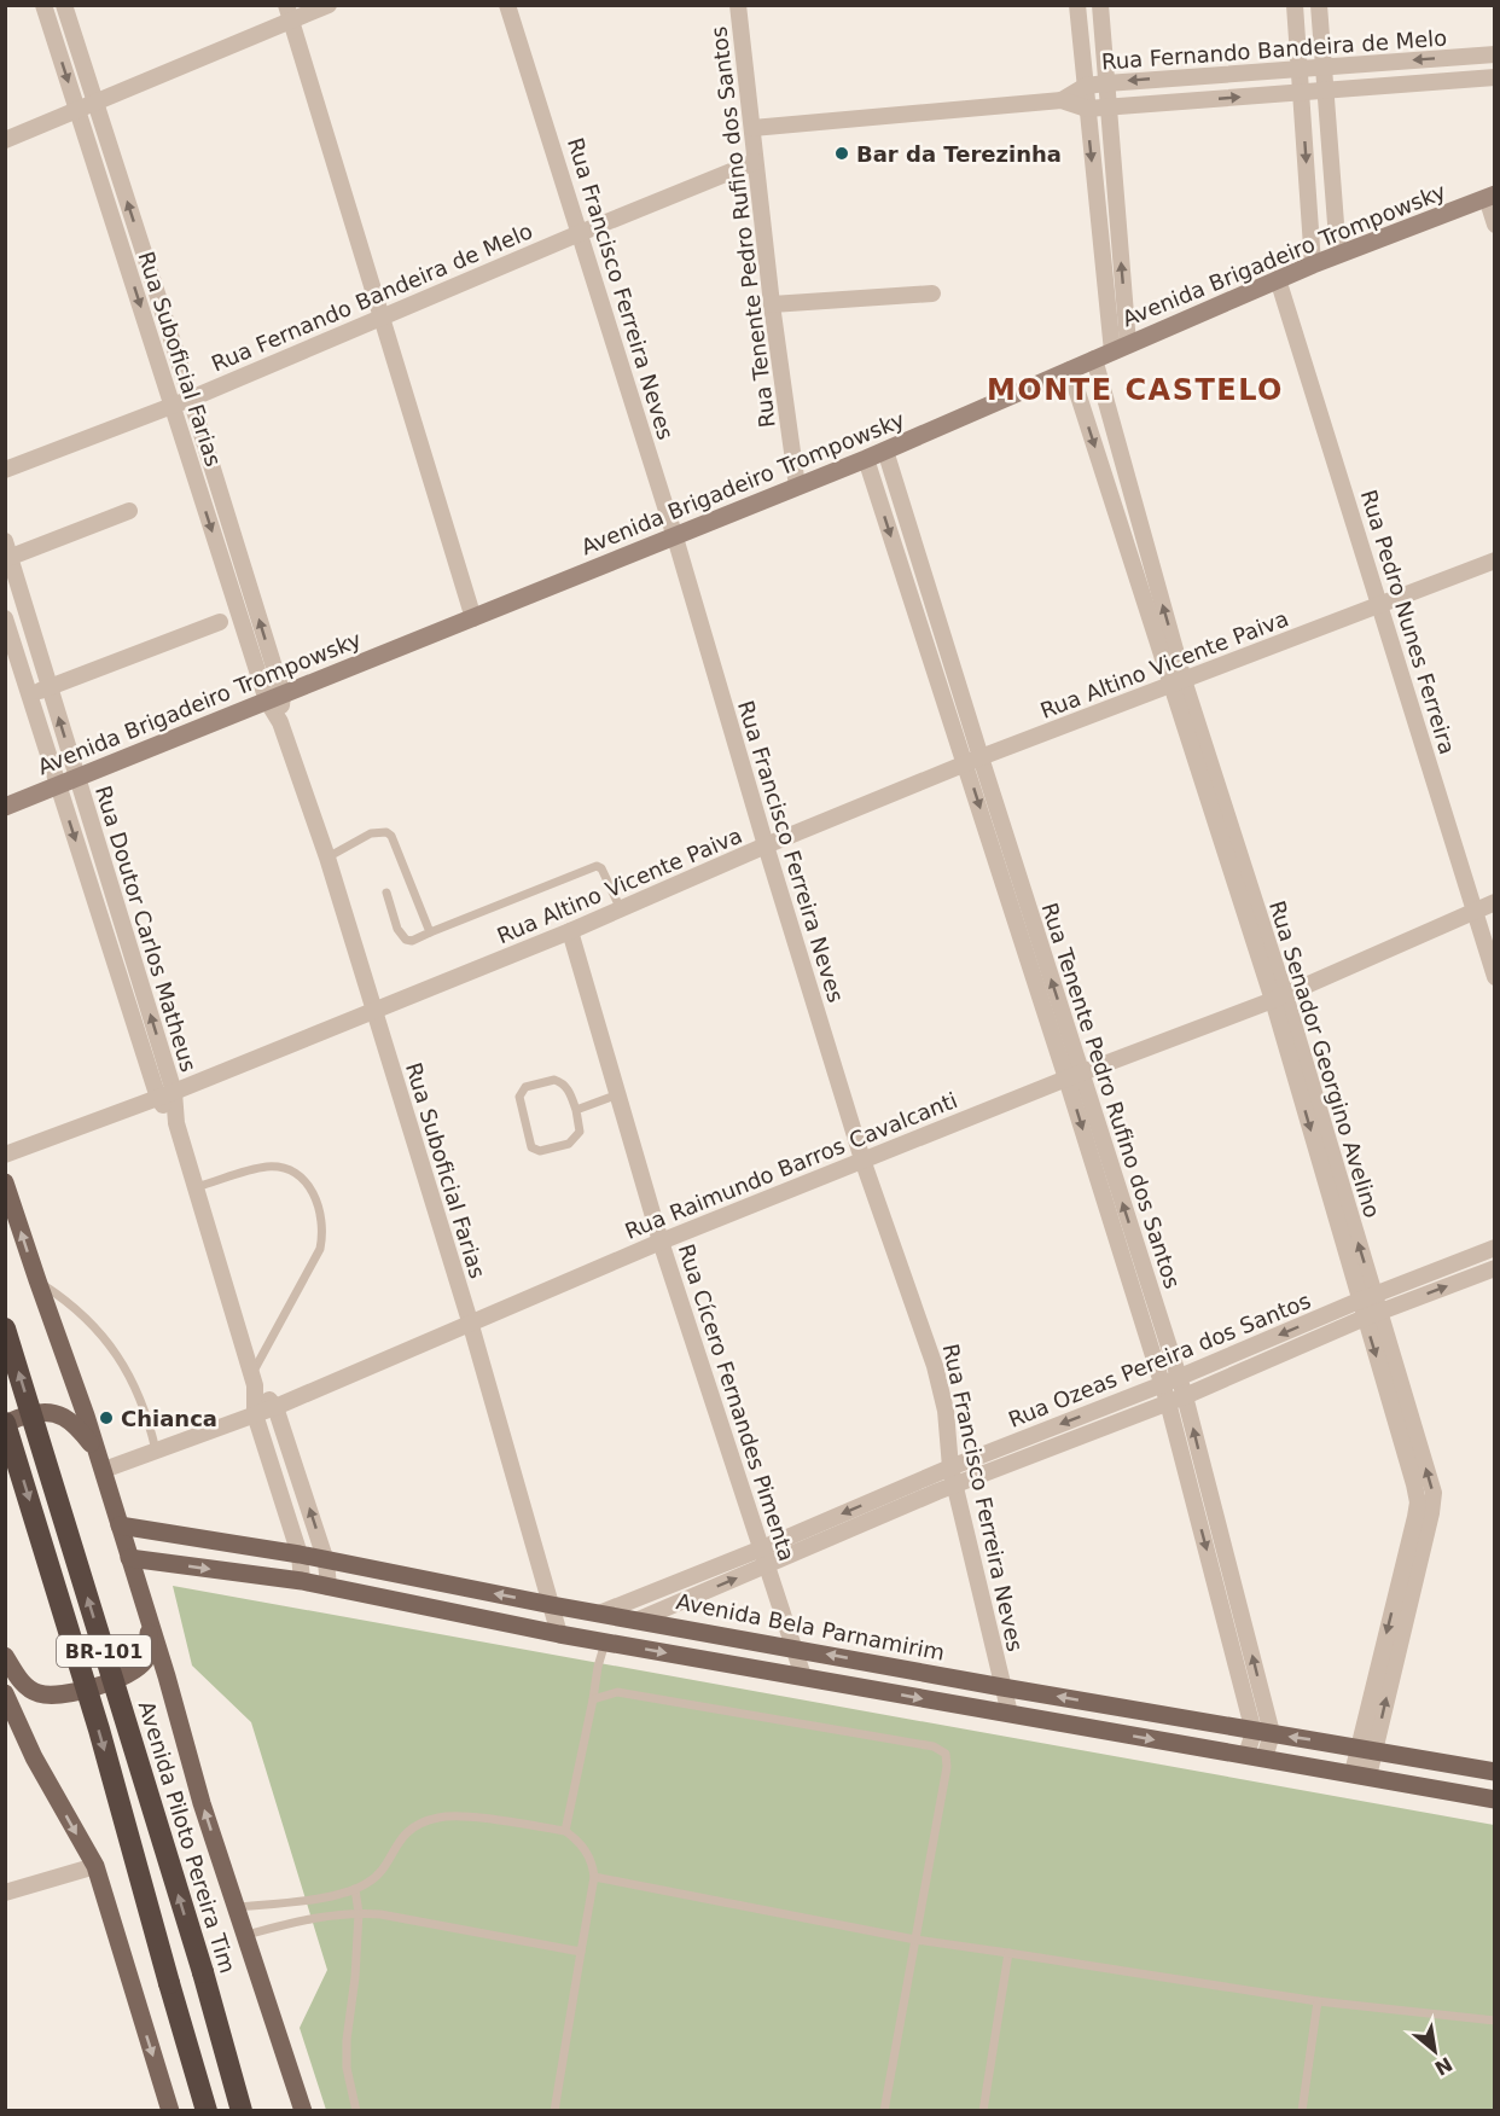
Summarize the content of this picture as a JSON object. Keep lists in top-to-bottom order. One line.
{"streets":{"highway":["BR-101","Avenida Piloto Pereira Tim"],"main road":["Avenida Bela Parnamirim"],"street":["Rua Fernando Bandeira de Melo","Rua Tenente Pedro Rufino dos Santos","Avenida Brigadeiro Trompowsky","Rua Francisco Ferreira Neves","Rua Suboficial Farias","Rua Pedro Nunes Ferreira","Rua Altino Vicente Paiva","Rua Doutor Carlos Matheus","Rua Senador Georgino Avelino","Rua Raimundo Barros Cavalcanti","Rua Ozeas Pereira dos Santos","Rua Cícero Fernandes Pimenta"]},"crossings":[["Rua Fernando Bandeira de Melo","Rua Tenente Pedro Rufino dos Santos"],["Rua Fernando Bandeira de Melo","Rua Francisco Ferreira Neves"],["Rua Fernando Bandeira de Melo","Rua Suboficial Farias"],["Rua Fernando Bandeira de Melo","Rua Senador Georgino Avelino"],["Rua Tenente Pedro Rufino dos Santos","Avenida Brigadeiro Trompowsky"],["Rua Tenente Pedro Rufino dos Santos","Rua Altino Vicente Paiva"],["Rua Tenente Pedro Rufino dos Santos","Rua Raimundo Barros Cavalcanti"],["Rua Tenente Pedro Rufino dos Santos","Rua Ozeas Pereira dos Santos"],["Rua Tenente Pedro Rufino dos Santos","Avenida Bela Parnamirim"],["Avenida Brigadeiro Trompowsky","Rua Francisco Ferreira Neves"],["Avenida Brigadeiro Trompowsky","Rua Suboficial Farias"],["Avenida Brigadeiro Trompowsky","Rua Pedro Nunes Ferreira"],["Avenida Brigadeiro Trompowsky","Rua Doutor Carlos Matheus"],["Avenida Brigadeiro Trompowsky","Rua Senador Georgino Avelino"],["Rua Francisco Ferreira Neves","Rua Altino Vicente Paiva"],["Rua Francisco Ferreira Neves","Rua Raimundo Barros Cavalcanti"],["Rua Francisco Ferreira Neves","Rua Ozeas Pereira dos Santos"],["Rua Francisco Ferreira Neves","Avenida Bela Parnamirim"],["Rua Suboficial Farias","Rua Altino Vicente Paiva"],["Rua Suboficial Farias","Rua Raimundo Barros Cavalcanti"],["Rua Suboficial Farias","Avenida Bela Parnamirim"],["Rua Pedro Nunes Ferreira","Rua Altino Vicente Paiva"],["Rua Pedro Nunes Ferreira","Rua Raimundo Barros Cavalcanti"],["Rua Altino Vicente Paiva","Rua Doutor Carlos Matheus"],["Rua Altino Vicente Paiva","Rua Senador Georgino Avelino"],["Rua Altino Vicente Paiva","Rua Cícero Fernandes Pimenta"],["Rua Doutor Carlos Matheus","Rua Raimundo Barros Cavalcanti"],["Rua Doutor Carlos Matheus","Avenida Bela Parnamirim"],["Rua Senador Georgino Avelino","Rua Raimundo Barros Cavalcanti"],["Rua Senador Georgino Avelino","Rua Ozeas Pereira dos Santos"],["Rua Senador Georgino Avelino","Avenida Bela Parnamirim"],["Rua Raimundo Barros Cavalcanti","Rua Cícero Fernandes Pimenta"],["Rua Ozeas Pereira dos Santos","Rua Cícero Fernandes Pimenta"],["Rua Ozeas Pereira dos Santos","Avenida Bela Parnamirim"],["Rua Cícero Fernandes Pimenta","Avenida Bela Parnamirim"]],"districts":["MONTE CASTELO"],"places":["Bar da Terezinha","Chianca"],"north":"bottom right"}
